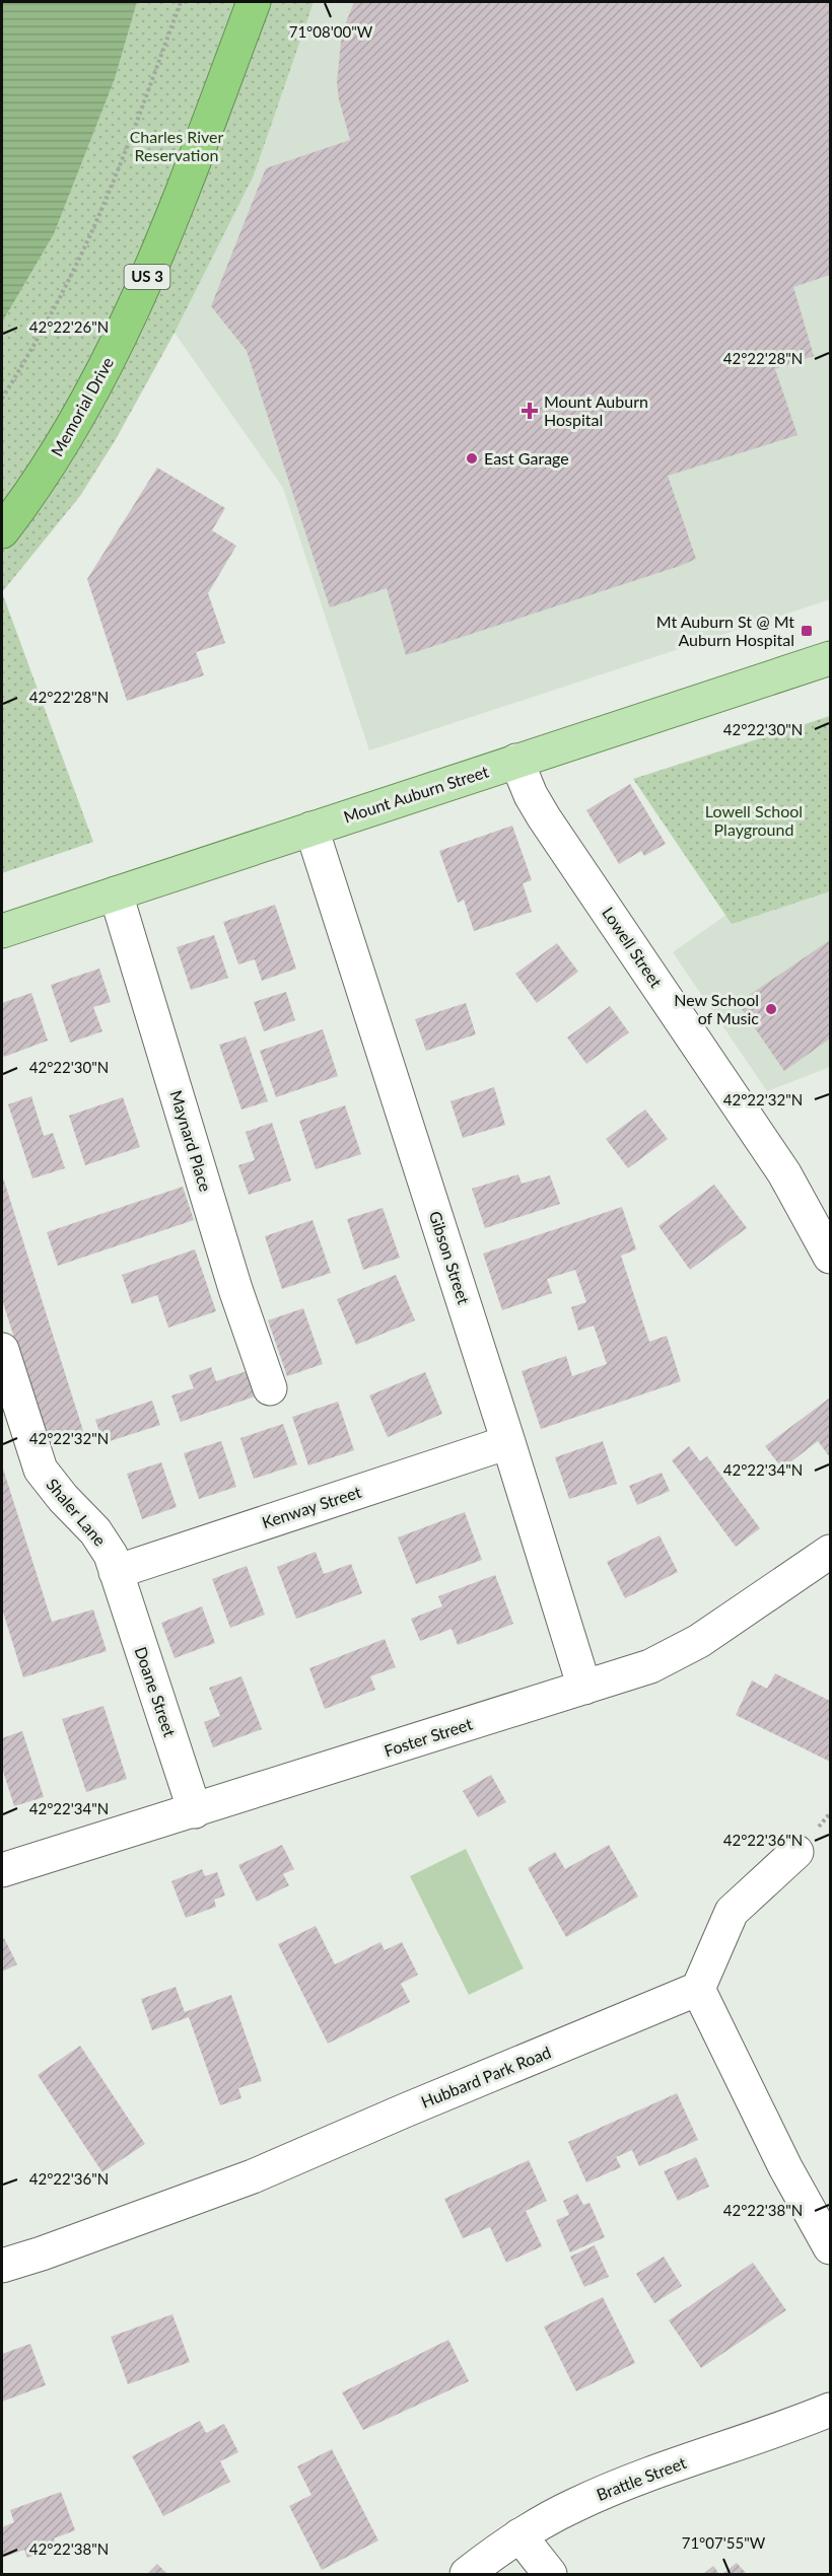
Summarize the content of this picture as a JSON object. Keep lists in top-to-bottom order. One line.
{"streets":{"highway":["US 3","Memorial Drive"],"main road":["Mount Auburn Street"],"street":["Lowell Street","Maynard Place","Gibson Street","Kenway Street","Shaler Lane","Doane Street","Foster Street","Hubbard Park Road","Brattle Street"]},"crossings":[["Mount Auburn Street","Lowell Street"],["Mount Auburn Street","Maynard Place"],["Mount Auburn Street","Gibson Street"],["Gibson Street","Kenway Street"],["Gibson Street","Foster Street"],["Kenway Street","Shaler Lane"],["Kenway Street","Doane Street"],["Shaler Lane","Doane Street"],["Doane Street","Foster Street"]],"parks":["Charles River Reservation","Lowell School Playground"],"places":{"health":["Mount Auburn Hospital"],"other":["East Garage","New School of Music"],"transit":["Mt Auburn St @ Mt Auburn Hospital"]},"coordinates":["71°08'00\"W","42°22'26\"N","42°22'28\"N","42°22'30\"N","42°22'32\"N","42°22'34\"N","42°22'36\"N","42°22'38\"N","71°07'55\"W"]}
